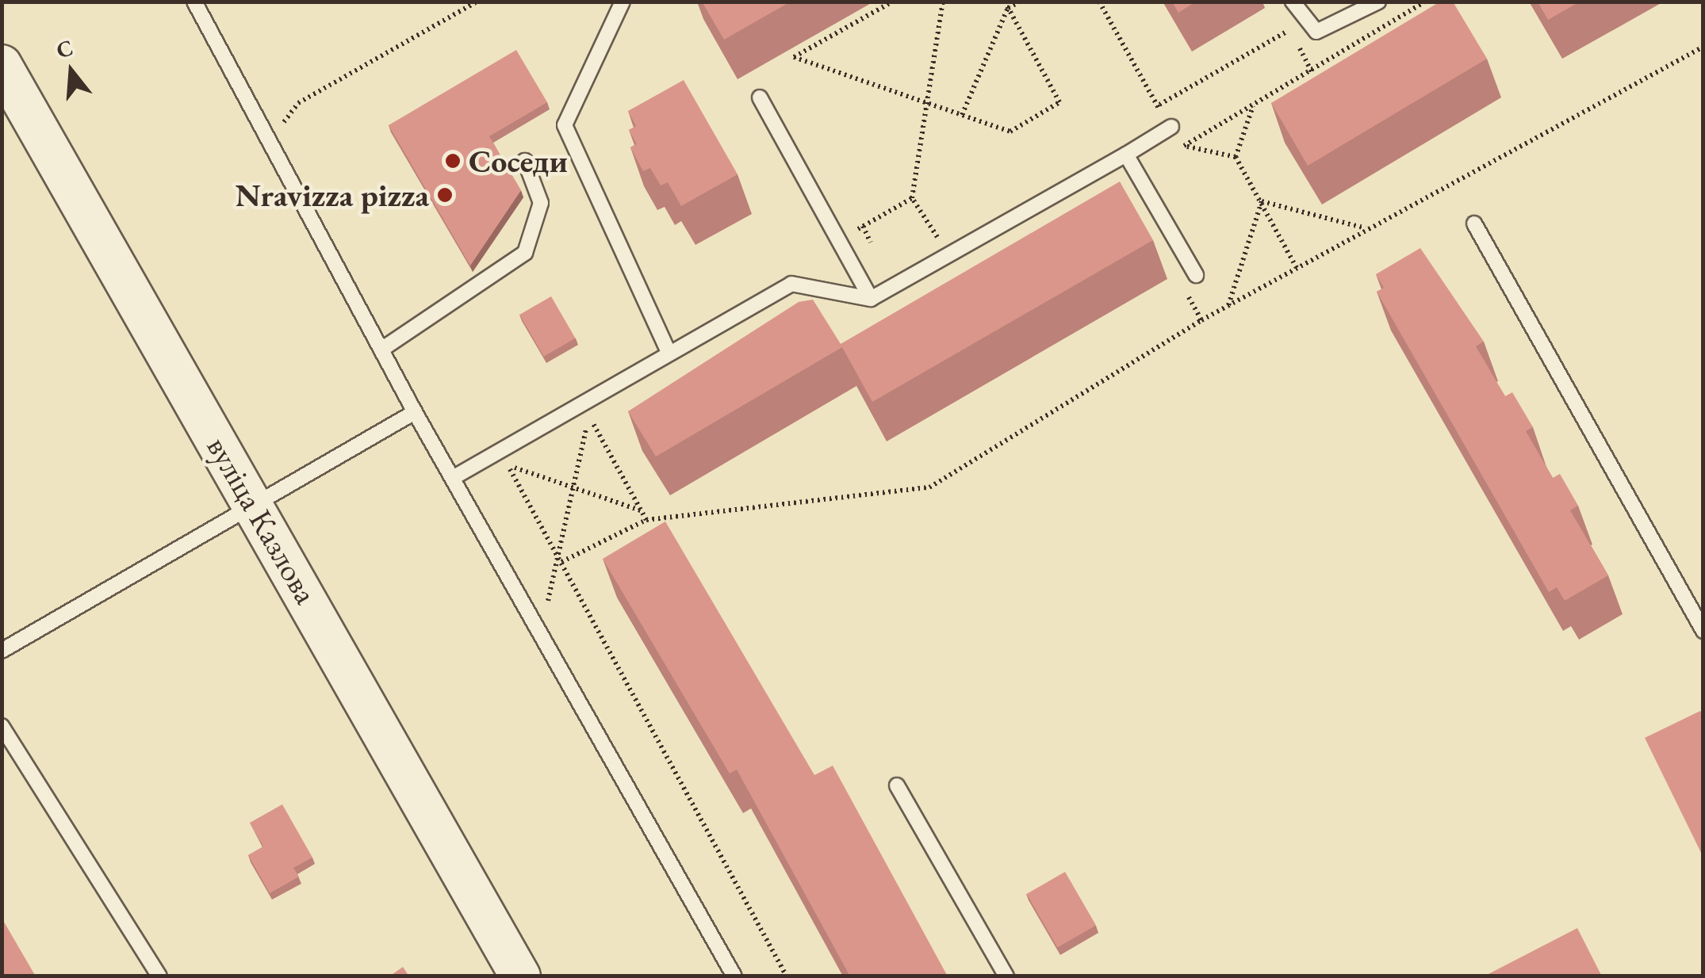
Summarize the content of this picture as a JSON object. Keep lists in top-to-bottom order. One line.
{"streets":{"main road":["вуліца Казлова"]},"places":["Соседи","Nravizza pizza"],"north":"top"}
